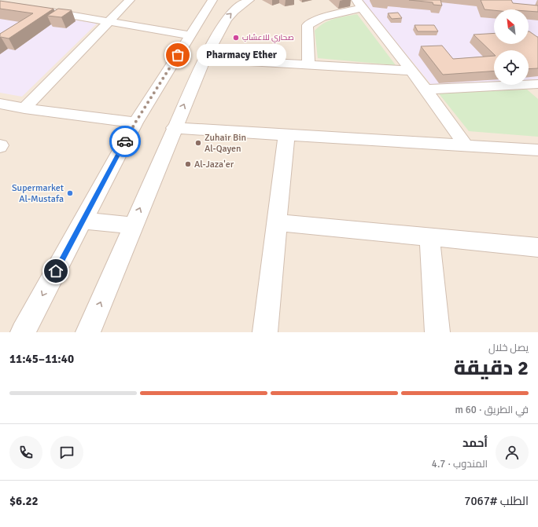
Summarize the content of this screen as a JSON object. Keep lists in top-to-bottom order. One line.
{"places":["صحاري للاعشاب","Pharmacy Ether","Zuhair Bin Al-Qayen","Al-Jaza'er","Supermarket Al-Mustafa"],"north":"top left","page":{"bubble":"Pharmacy Ether","heading":["2 دقيقة","يصل خلال","11:40–11:45"],"panel":["أحمد","المندوب · 4.7","الطلب #7067","$6.22"],"bar":"في الطريق · 60 m"}}
